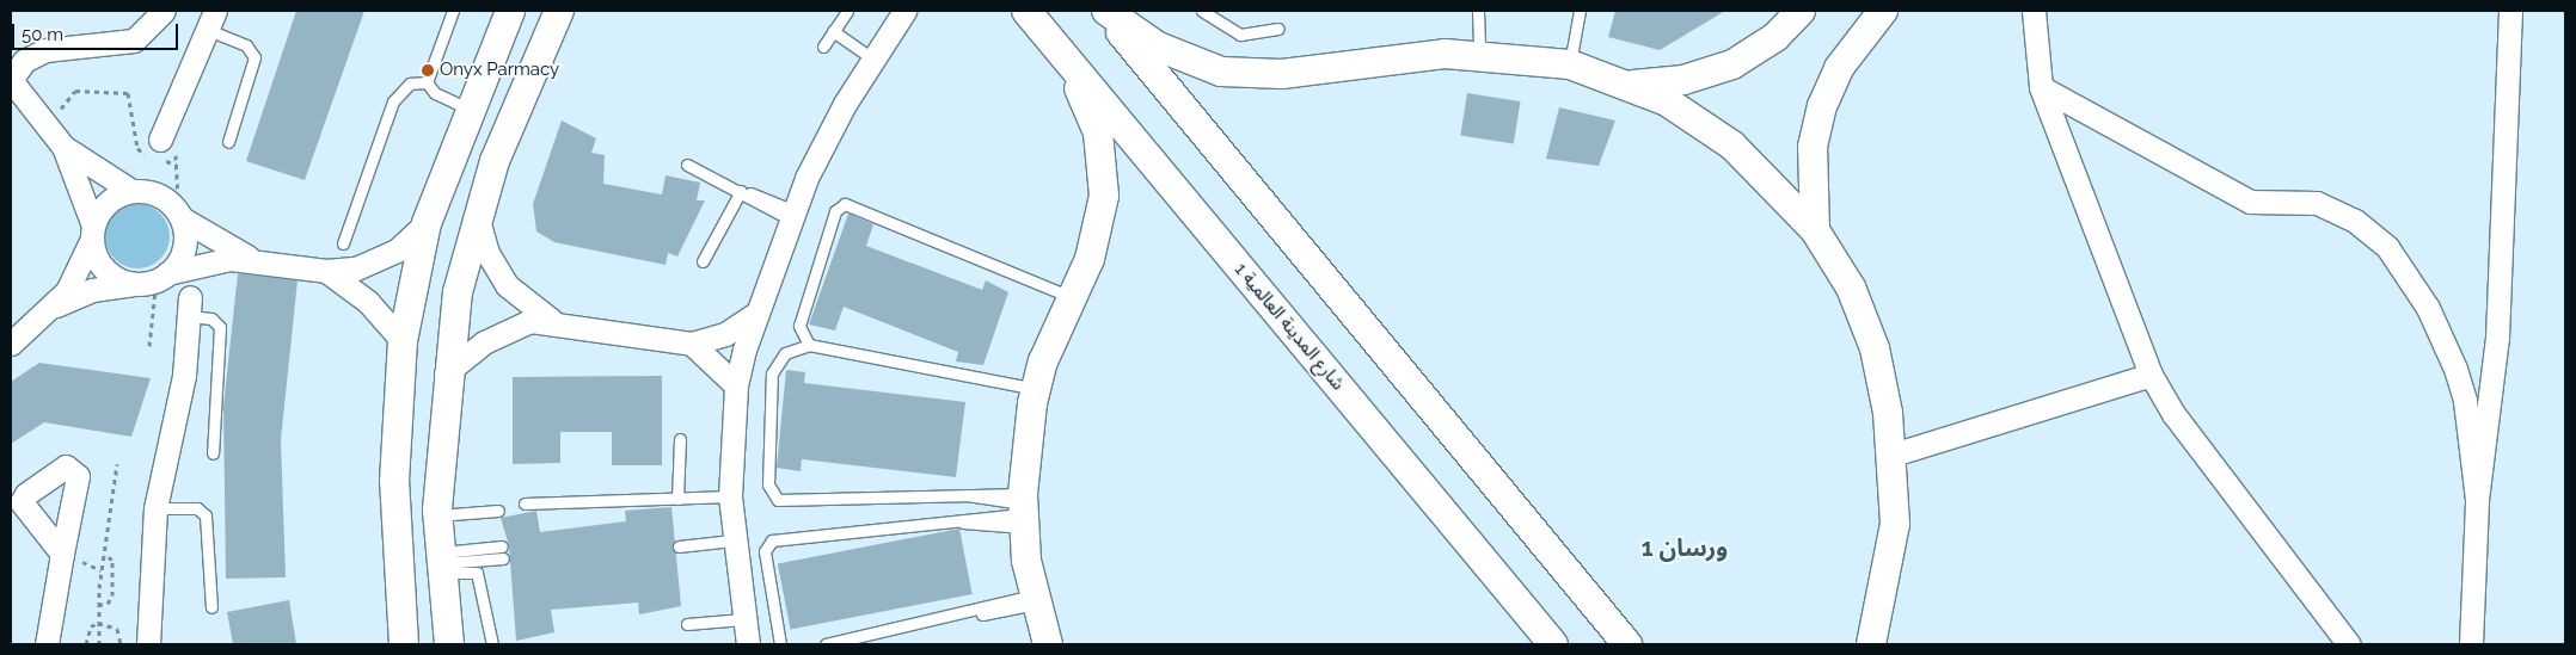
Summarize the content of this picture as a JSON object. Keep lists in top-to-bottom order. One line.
{"streets":{"street":["شارع المدينة العالمية 1"]},"districts":["ورسان 1"],"places":["Onyx Parmacy"],"scale_bar":"50 m"}
